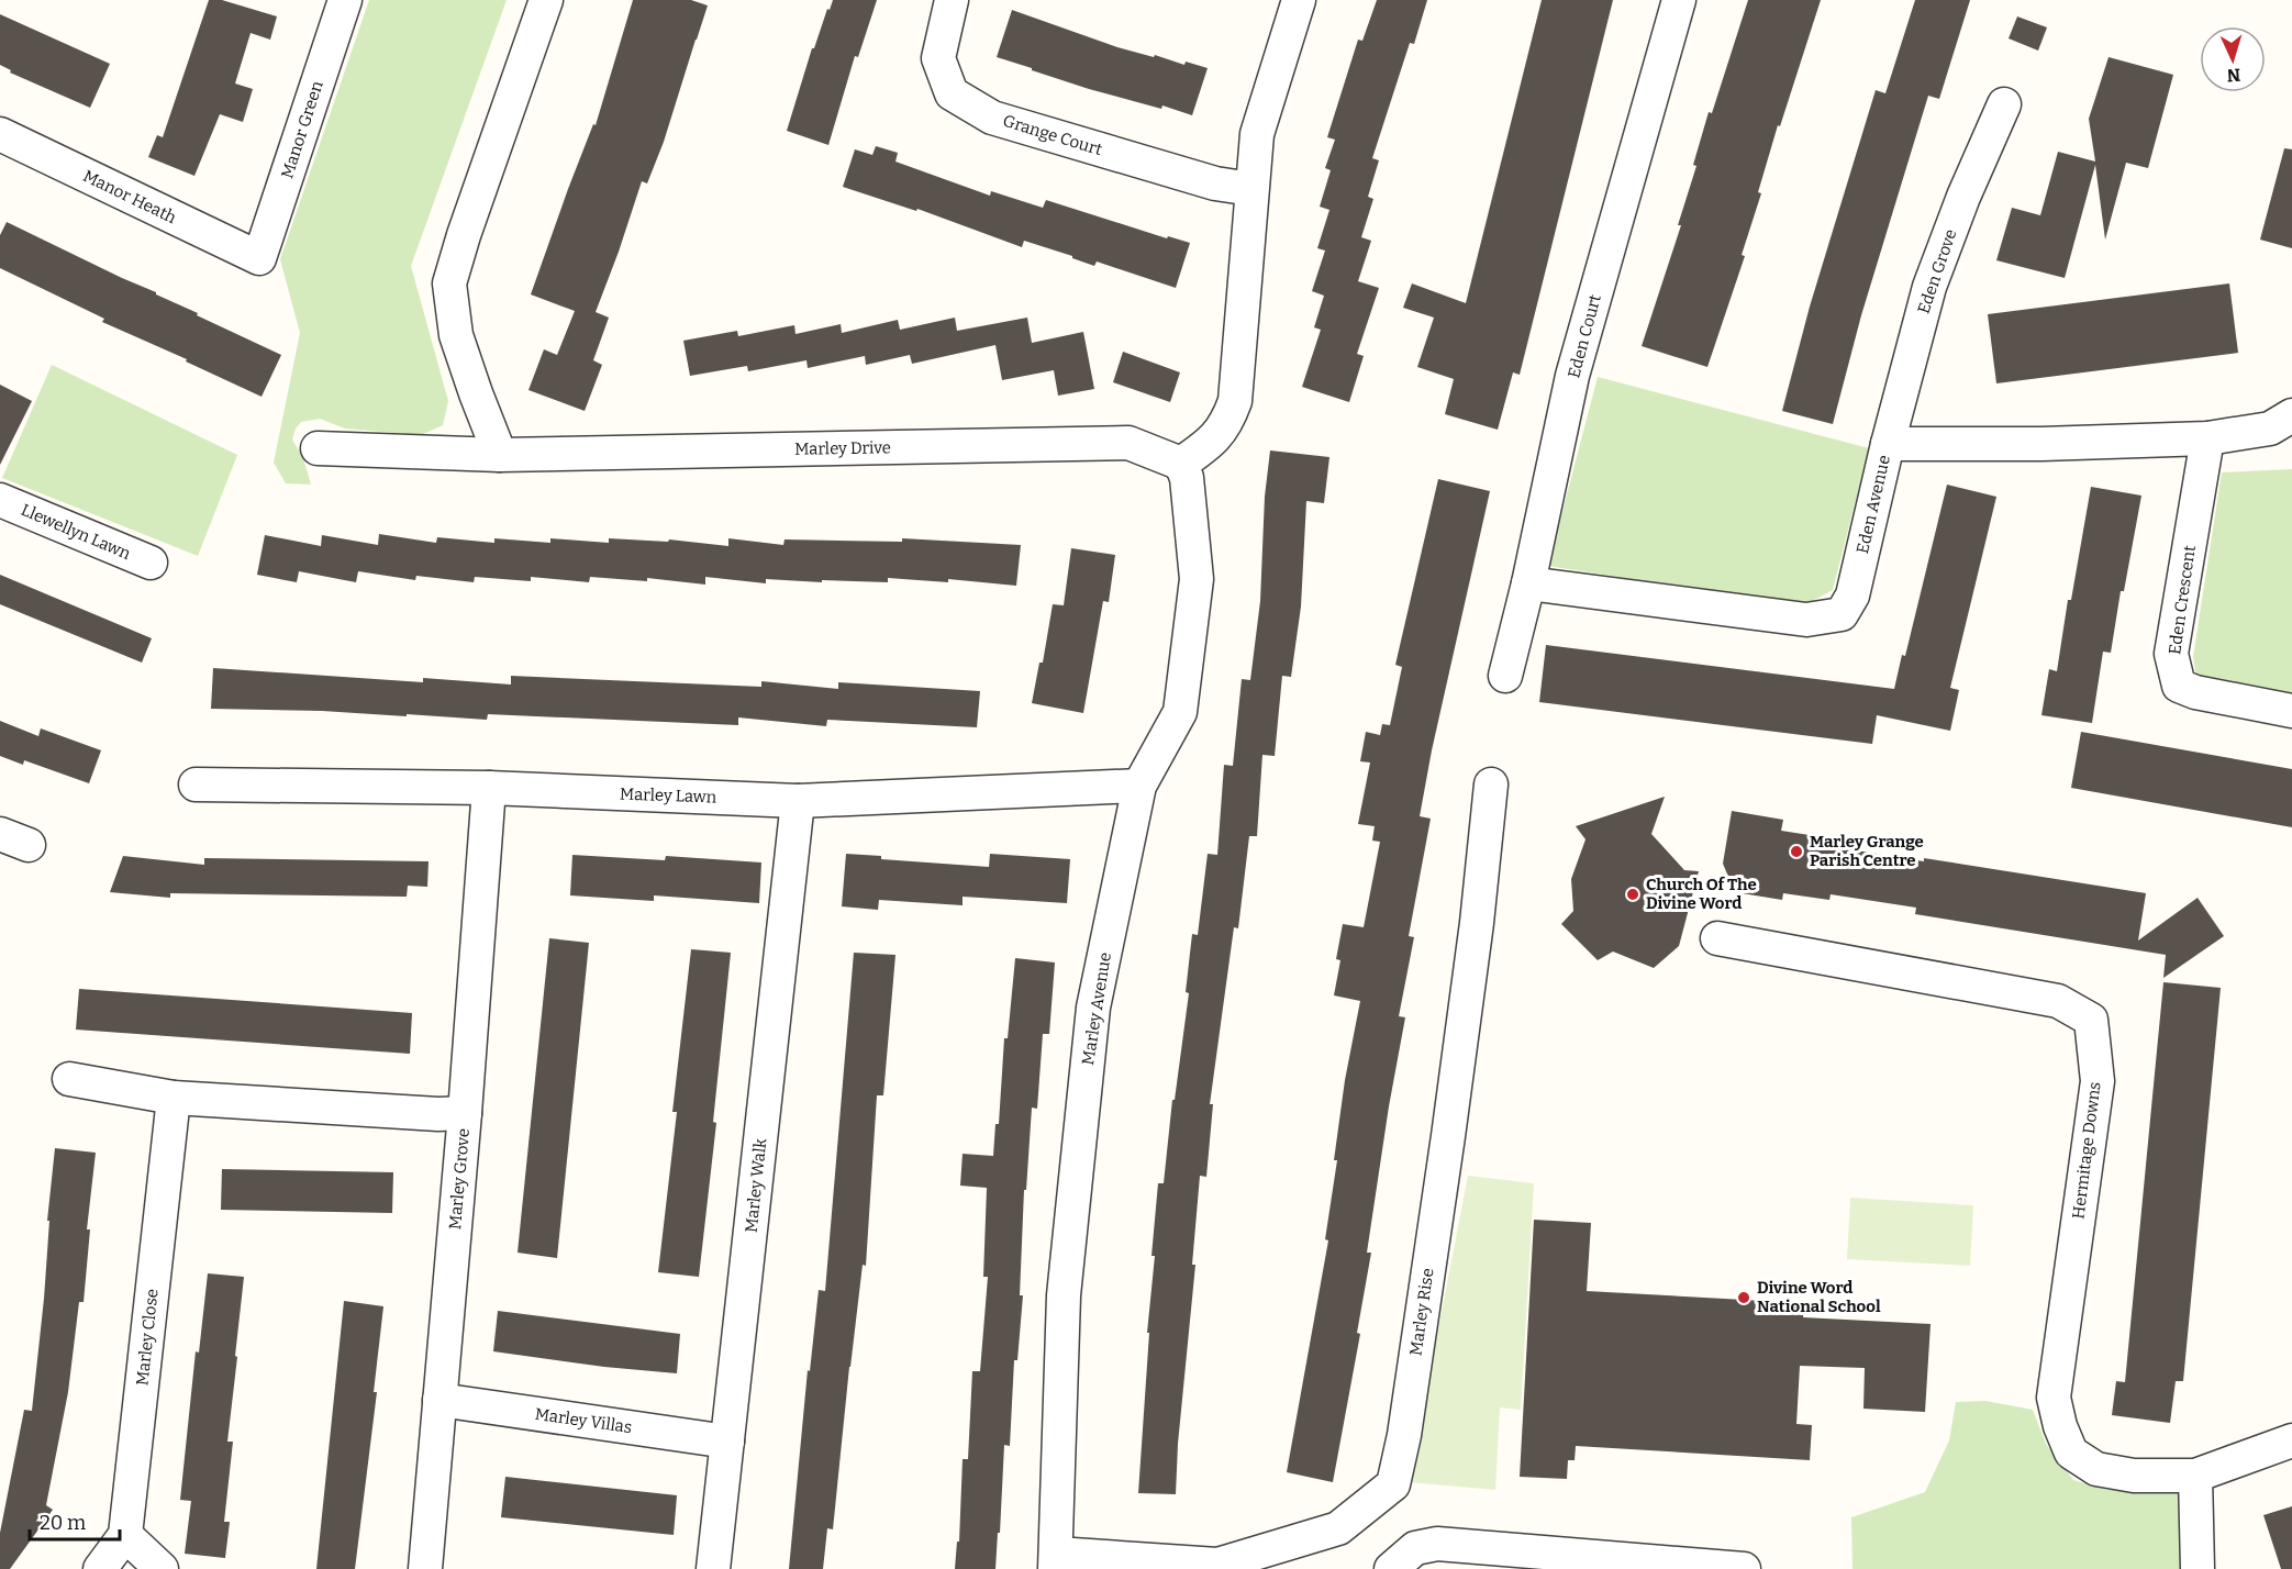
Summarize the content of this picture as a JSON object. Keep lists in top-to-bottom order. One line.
{"streets":{"street":["Manor Green","Grange Court","Manor Heath","Eden Grove","Eden Court","Marley Drive","Eden Avenue","Llewellyn Lawn","Eden Crescent","Marley Lawn","Marley Avenue","Hermitage Downs","Marley Grove","Marley Walk","Marley Rise","Marley Close","Marley Villas"]},"crossings":[["Manor Green","Manor Heath"],["Eden Grove","Eden Avenue"],["Eden Court","Eden Avenue"],["Marley Drive","Marley Avenue"],["Eden Avenue","Eden Crescent"],["Marley Lawn","Marley Avenue"],["Marley Lawn","Marley Grove"],["Marley Lawn","Marley Walk"],["Marley Avenue","Marley Rise"],["Marley Grove","Marley Villas"],["Marley Walk","Marley Villas"]],"places":["Marley Grange Parish Centre","Church Of The Divine Word","Divine Word National School"],"scale_bar":"20 m","north":"bottom"}
